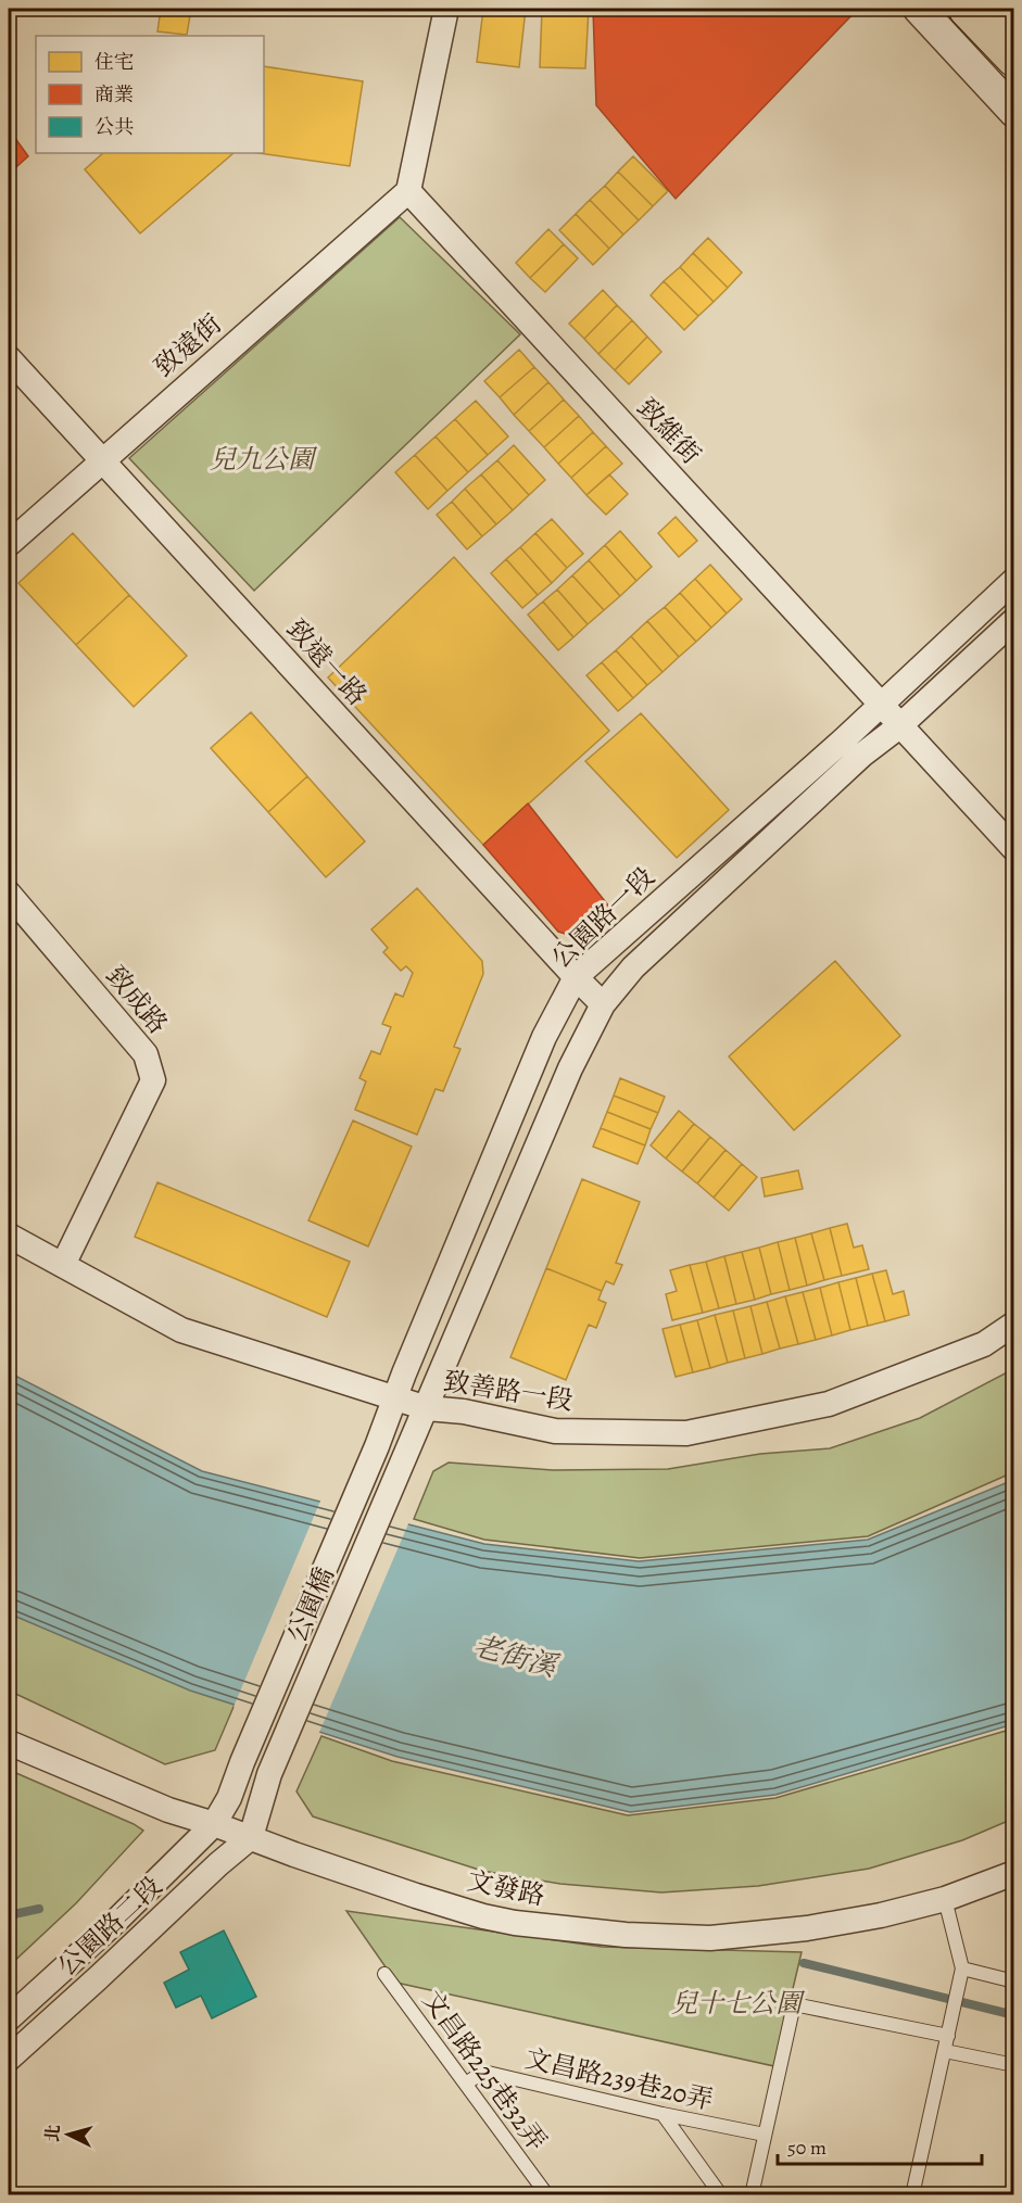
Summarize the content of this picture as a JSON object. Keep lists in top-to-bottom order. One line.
{"streets":{"street":["致遠街","致維街","致遠一路","公園路一段","致成路","致善路一段","公園橋","文發路","公園路二段"],"lane":["文昌路225巷32弄","文昌路239巷20弄"]},"crossings":[["致遠街","致維街"],["致遠街","致遠一路"],["致維街","公園路一段"],["致遠一路","公園路一段"],["公園路一段","致善路一段"],["公園路一段","公園橋"],["致成路","致善路一段"],["致善路一段","公園橋"],["公園橋","文發路"],["公園橋","公園路二段"],["文發路","公園路二段"],["文昌路225巷32弄","文昌路239巷20弄"]],"water":["老街溪"],"parks":["兒九公園","兒十七公園"],"legend":["住宅","商業","公共"],"scale_bar":"50 m","north":"left"}
